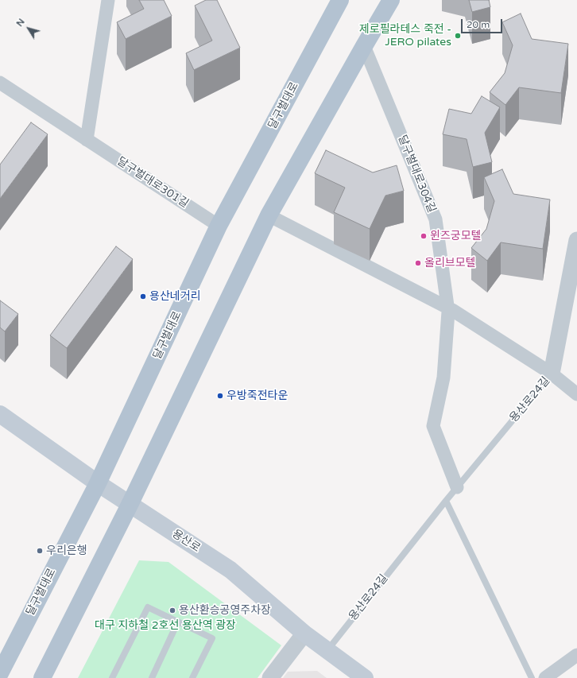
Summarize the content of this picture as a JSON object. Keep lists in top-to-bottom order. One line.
{"streets":{"main road":["달구벌대로","용산로"],"street":["달구벌대로304길","달구벌대로301길","용산로24길"]},"crossings":[["달구벌대로","달구벌대로301길"],["달구벌대로","용산로"],["달구벌대로304길","용산로24길"],["용산로24길","용산로"]],"parks":["대구 지하철 2호선 용산역 광장"],"places":["제로필라테스 죽전 - JERO pilates","윈즈궁모텔","올리브모텔","용산네거리","우방죽전타운","우리은행","용산환승공영주차장"],"scale_bar":"20 m","north":"top left"}
